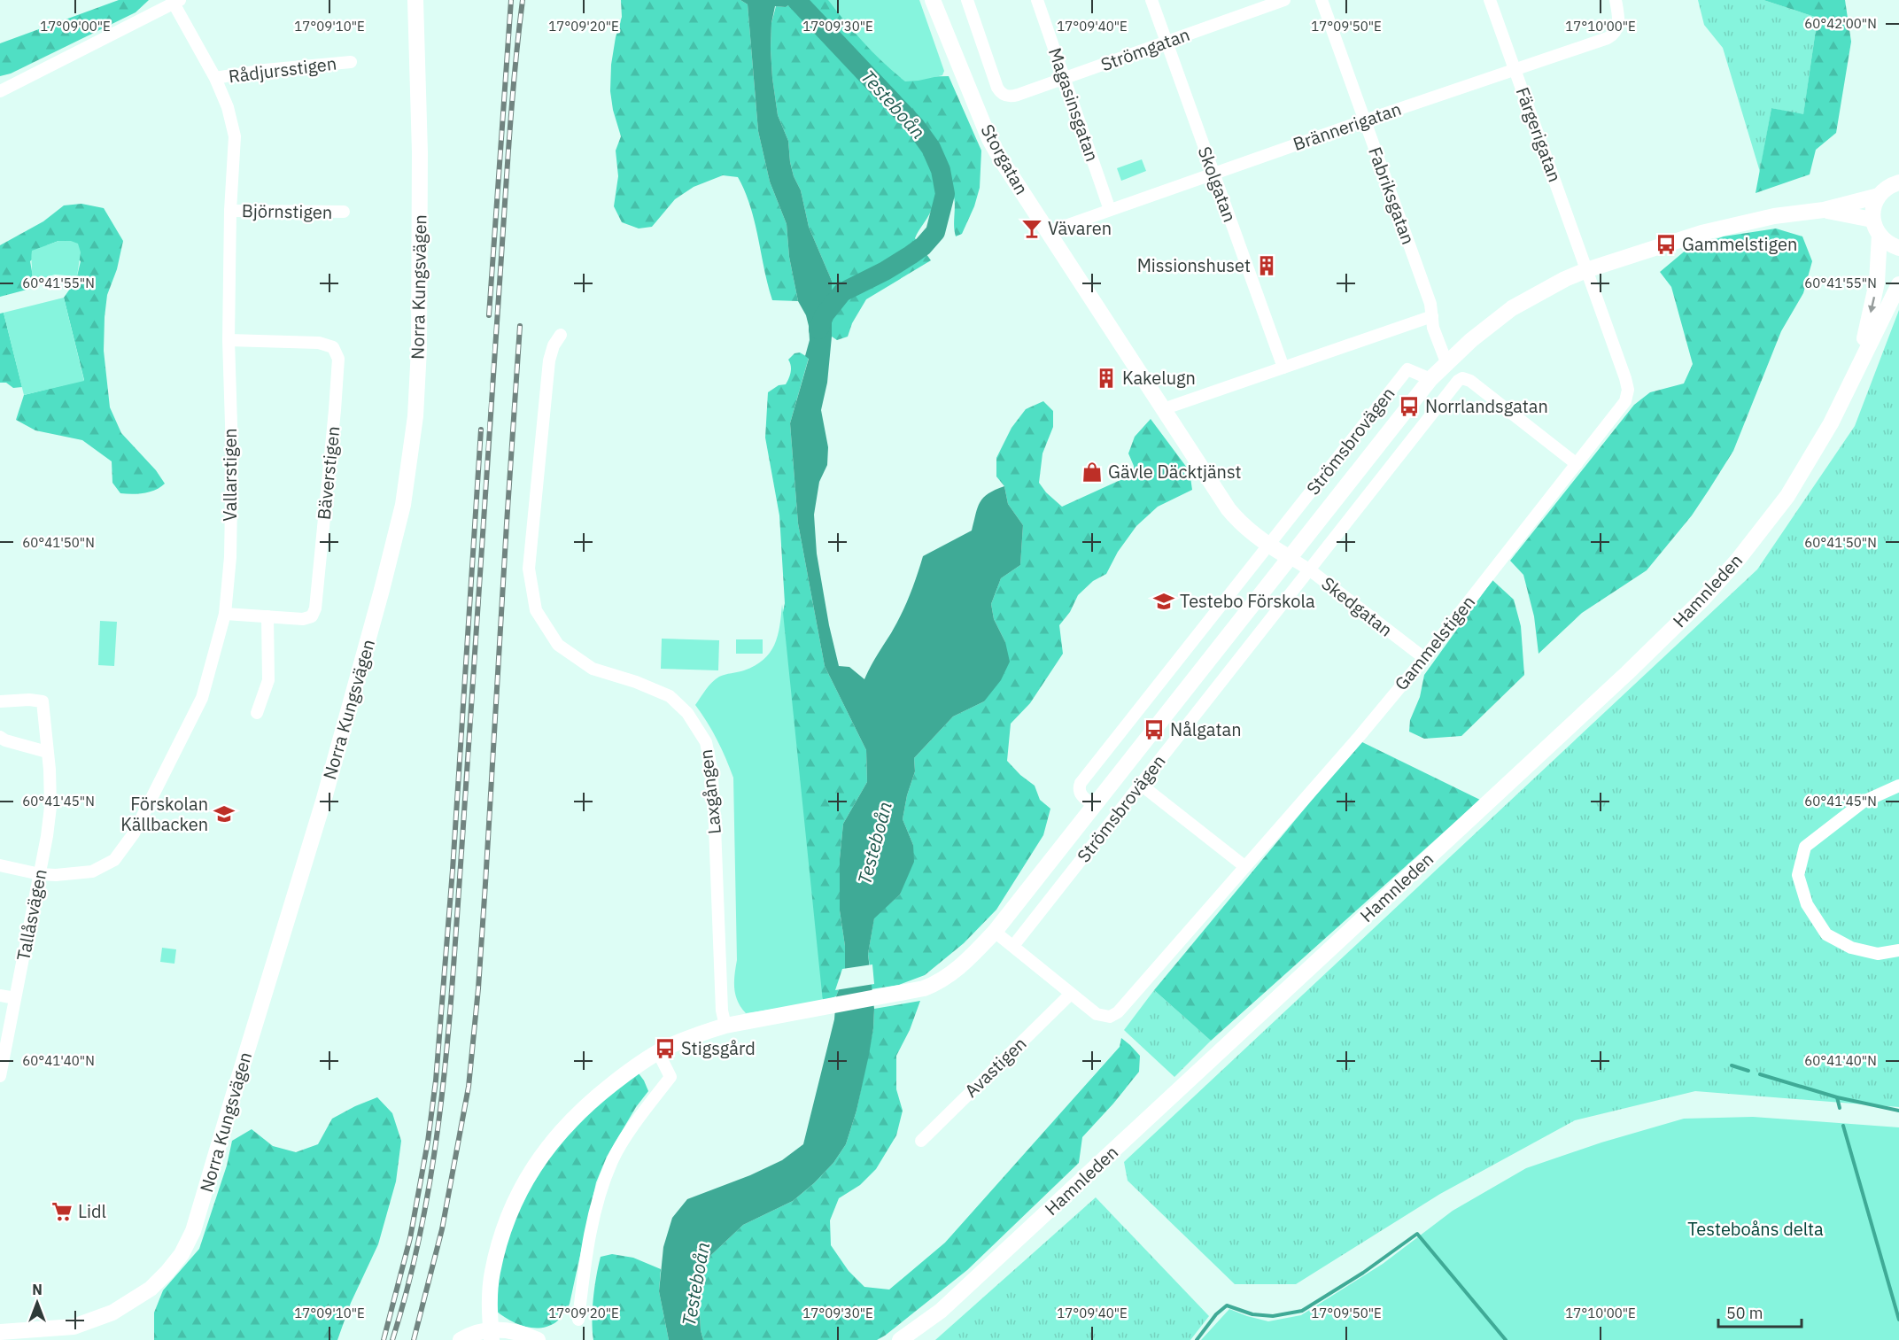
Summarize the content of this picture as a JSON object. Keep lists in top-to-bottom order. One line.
{"streets":{"street":["Strömgatan","Rådjursstigen","Magasinsgatan","Brännerigatan","Färgerigatan","Storgatan","Skolgatan","Fabriksgatan","Björnstigen","Norra Kungsvägen","Strömsbrovägen","Bäverstigen","Vallarstigen","Hamnleden","Skedgatan","Gammelstigen","Laxgången","Tallåsvägen","Avastigen"]},"crossings":[["Strömgatan","Magasinsgatan"],["Strömgatan","Skolgatan"],["Rådjursstigen","Vallarstigen"],["Magasinsgatan","Brännerigatan"],["Brännerigatan","Färgerigatan"],["Brännerigatan","Storgatan"],["Brännerigatan","Skolgatan"],["Brännerigatan","Fabriksgatan"],["Färgerigatan","Strömsbrovägen"],["Färgerigatan","Gammelstigen"],["Storgatan","Strömsbrovägen"],["Storgatan","Skedgatan"],["Fabriksgatan","Strömsbrovägen"],["Björnstigen","Vallarstigen"],["Strömsbrovägen","Skedgatan"],["Strömsbrovägen","Gammelstigen"],["Strömsbrovägen","Laxgången"],["Bäverstigen","Vallarstigen"],["Vallarstigen","Tallåsvägen"],["Skedgatan","Gammelstigen"],["Gammelstigen","Avastigen"]],"water":["Testeboån"],"parks":["Testeboåns delta"],"places":{"bar":["Vävaren"],"bus stop":["Gammelstigen","Norrlandsgatan","Nålgatan","Stigsgård"],"building":["Missionshuset","Kakelugn"],"shop":["Gävle Däcktjänst"],"school or university":["Testebo Förskola","Förskolan Källbacken"],"supermarket":["Lidl"]},"scale_bar":"50 m","north":"top","coordinates":["60°42'00\"N","17°09'00\"E","17°09'10\"E","17°09'20\"E","17°09'30\"E","17°09'40\"E","17°09'50\"E","17°10'00\"E","60°41'55\"N","60°41'50\"N","60°41'45\"N","60°41'40\"N"]}
